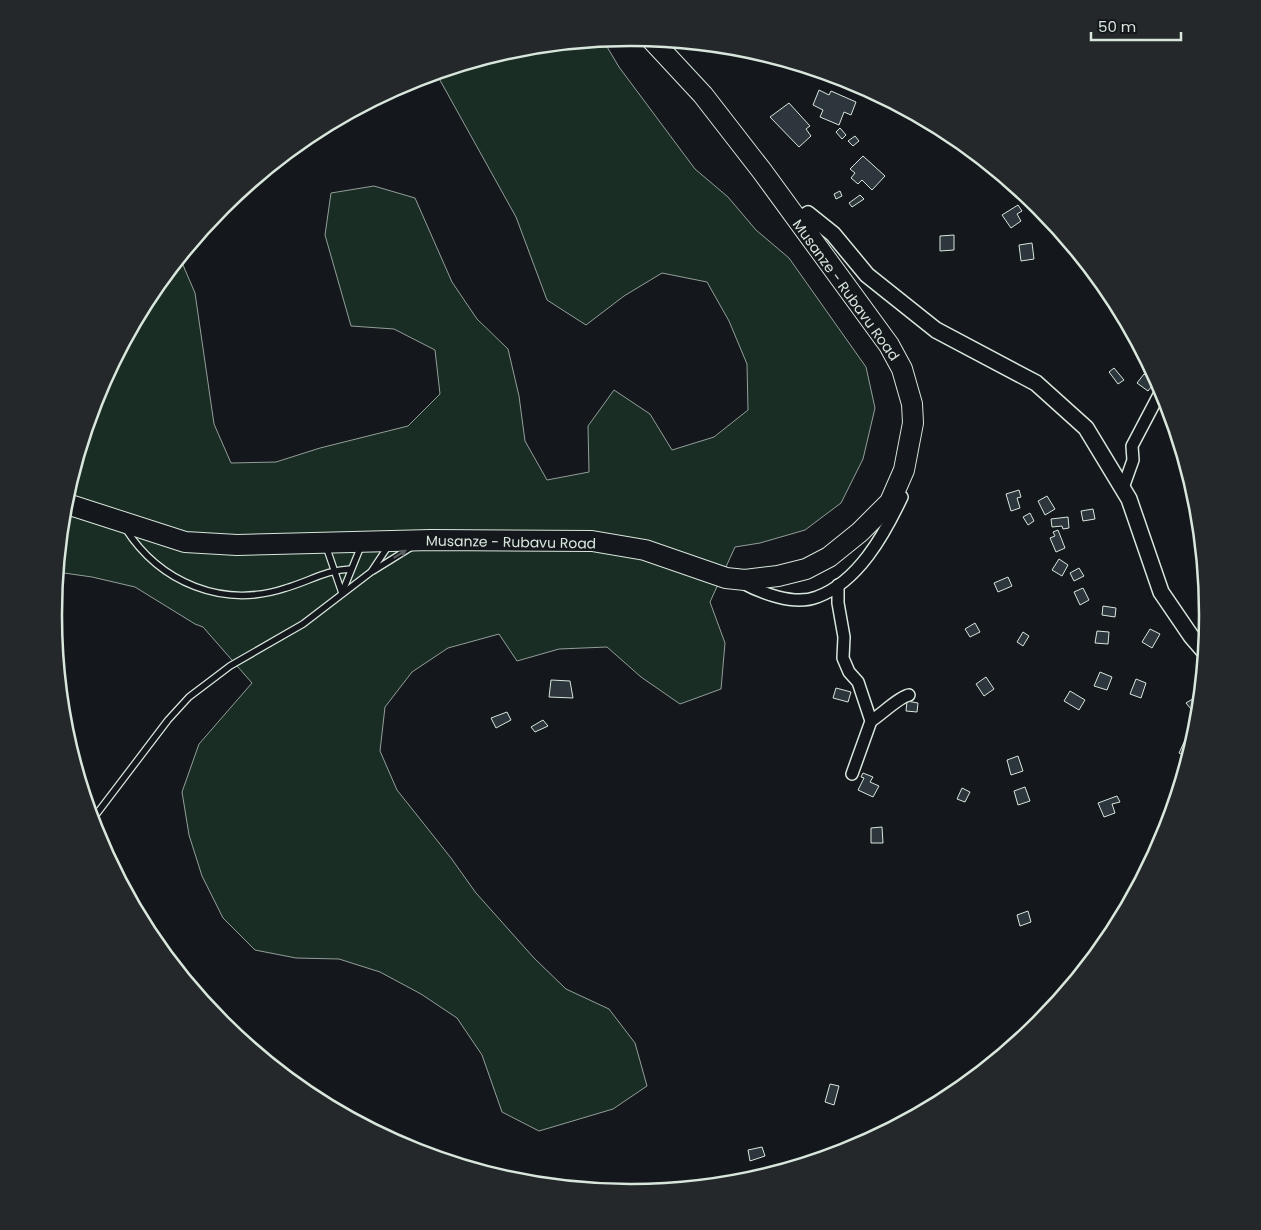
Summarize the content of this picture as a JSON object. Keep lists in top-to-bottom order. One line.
{"streets":{"highway":["Musanze - Rubavu Road"]},"scale_bar":"50 m"}
